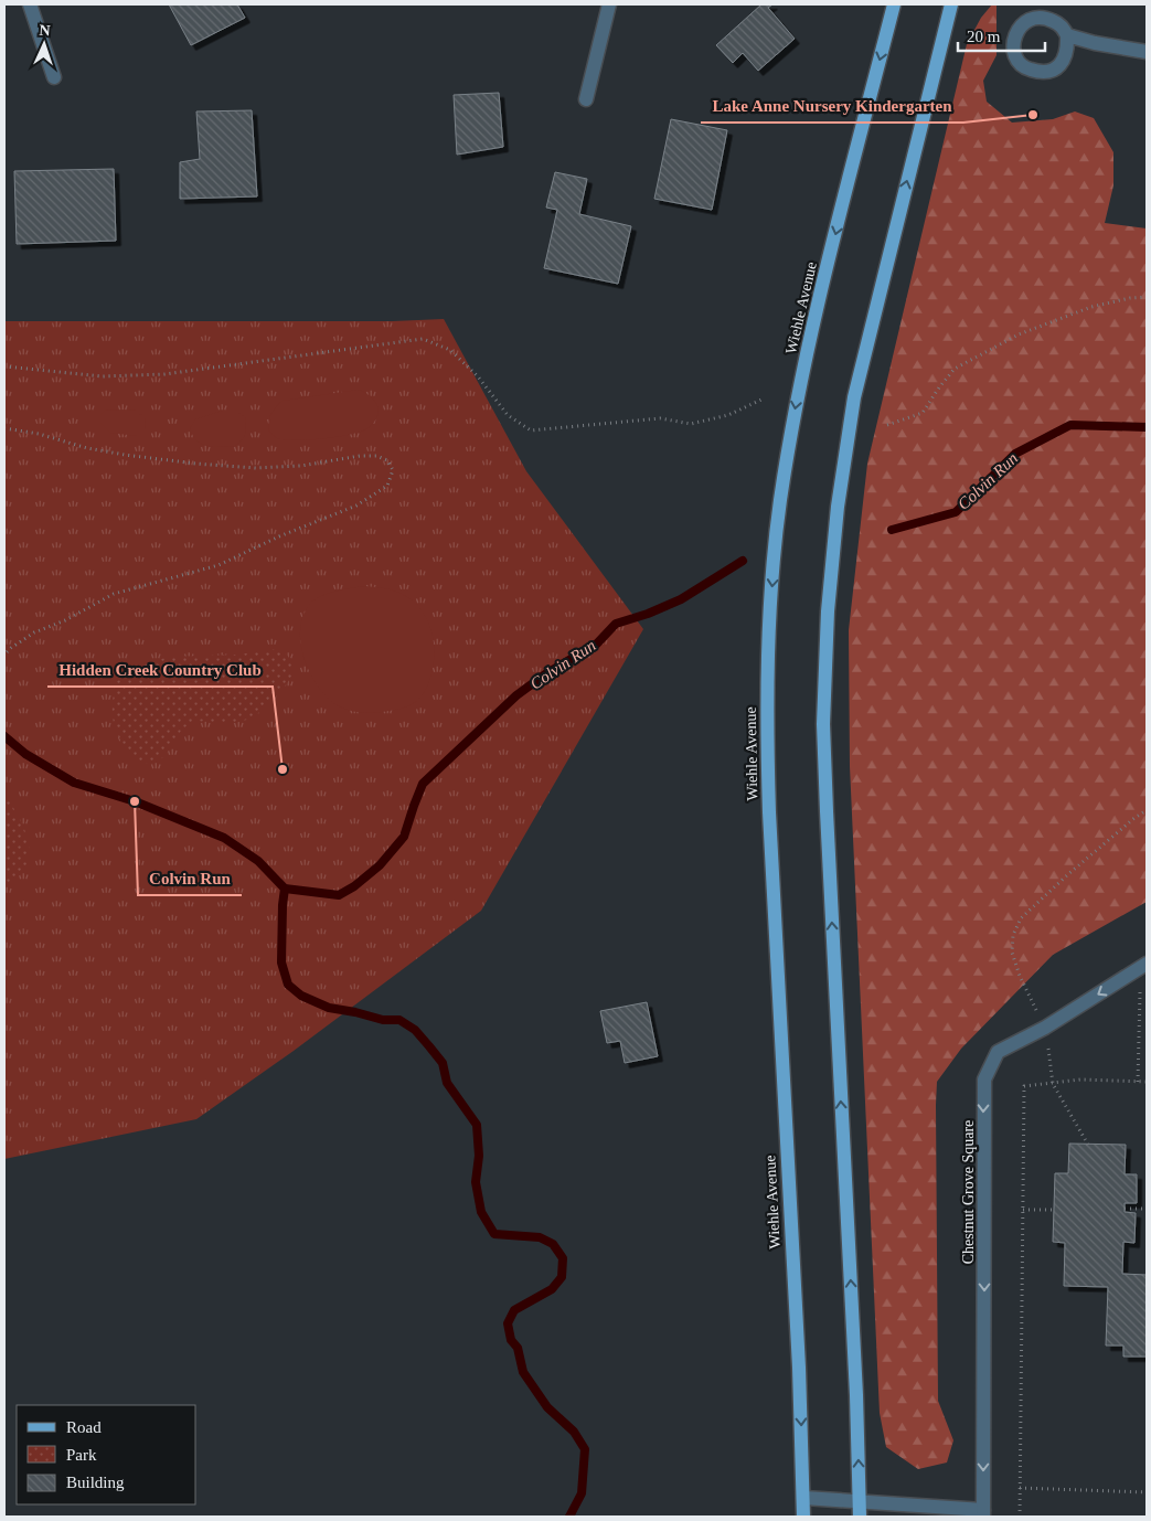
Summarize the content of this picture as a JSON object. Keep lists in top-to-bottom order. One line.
{"streets":{"main road":["Wiehle Avenue"],"street":["Chestnut Grove Square"]},"crossings":[["Wiehle Avenue","Chestnut Grove Square"]],"one_way":["Chestnut Grove Square"],"water":["Colvin Run"],"places":["Lake Anne Nursery Kindergarten","Hidden Creek Country Club","Colvin Run"],"legend":["Road","Park","Building"],"scale_bar":"20 m","north":"top"}
